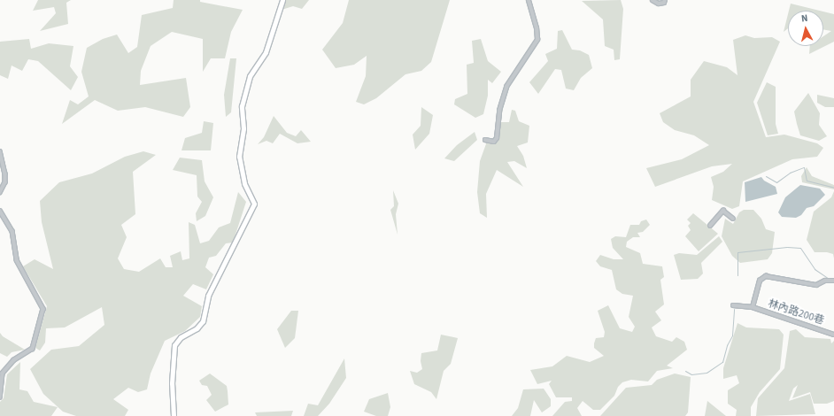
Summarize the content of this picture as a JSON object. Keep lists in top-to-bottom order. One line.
{"streets":{"street":["林內路200巷"]},"north":"top"}
